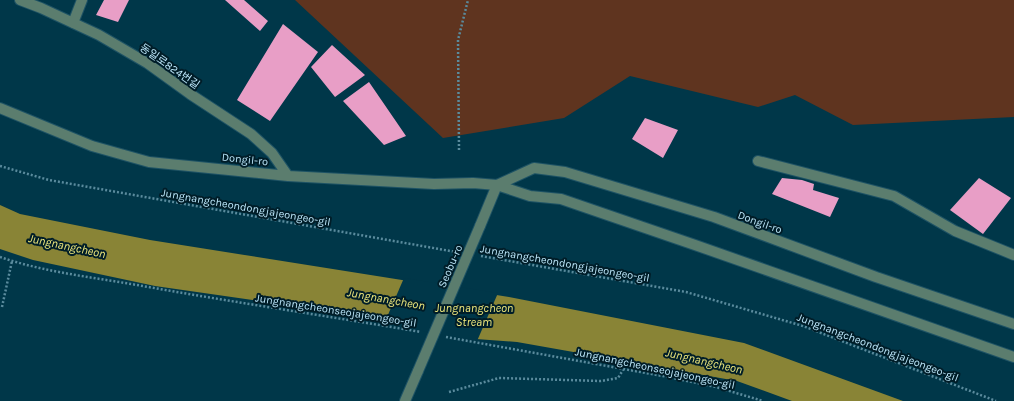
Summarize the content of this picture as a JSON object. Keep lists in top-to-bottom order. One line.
{"streets":{"street":["동일로824번길","Dongil-ro","Seobu-ro"],"path":["Jungnangcheondongjajeongeo-gil","Jungnangcheonseojajeongeo-gil"]},"crossings":[["동일로824번길","Dongil-ro"],["Dongil-ro","Seobu-ro"]],"water":["Jungnangcheon","Jungnangcheon Stream"]}
